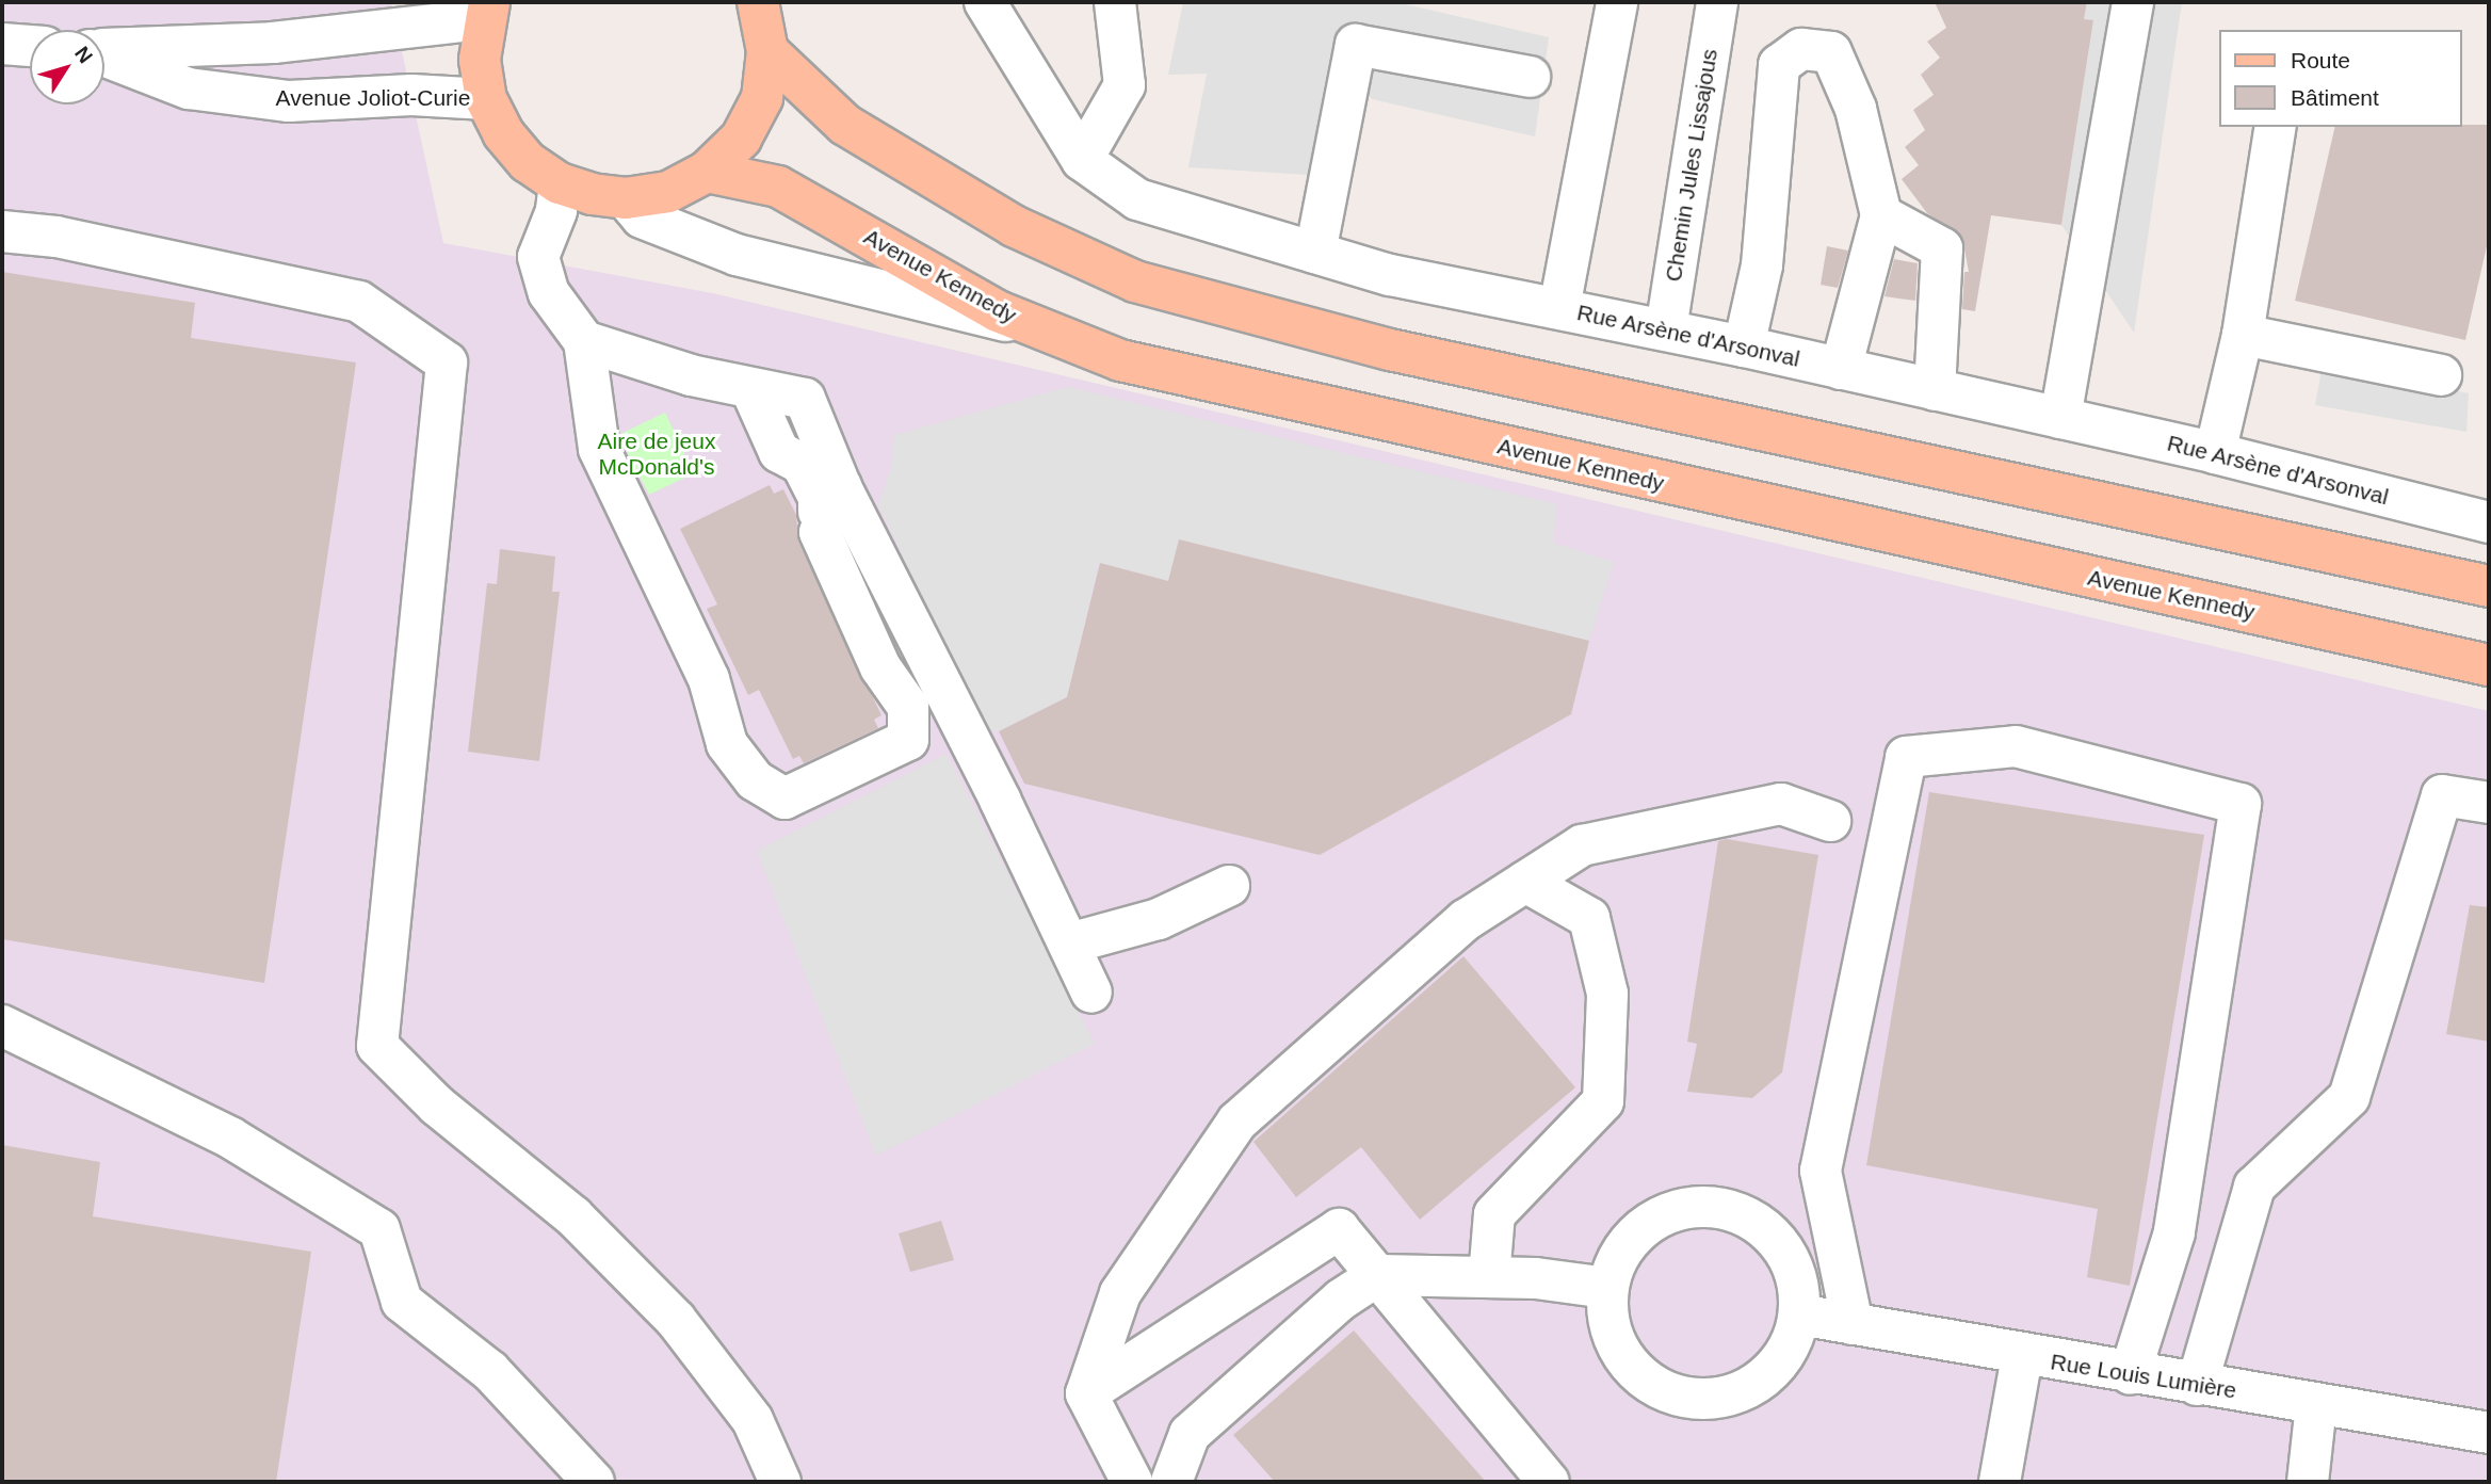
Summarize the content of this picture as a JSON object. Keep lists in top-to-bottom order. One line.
{"streets":{"main road":["Avenue Kennedy"],"street":["Avenue Joliot-Curie","Chemin Jules Lissajous","Rue Arsène d'Arsonval","Rue Louis Lumière"]},"crossings":[["Chemin Jules Lissajous","Rue Arsène d'Arsonval"]],"parks":["Aire de jeux McDonald's"],"legend":["Route","Bâtiment"],"north":"top right"}
